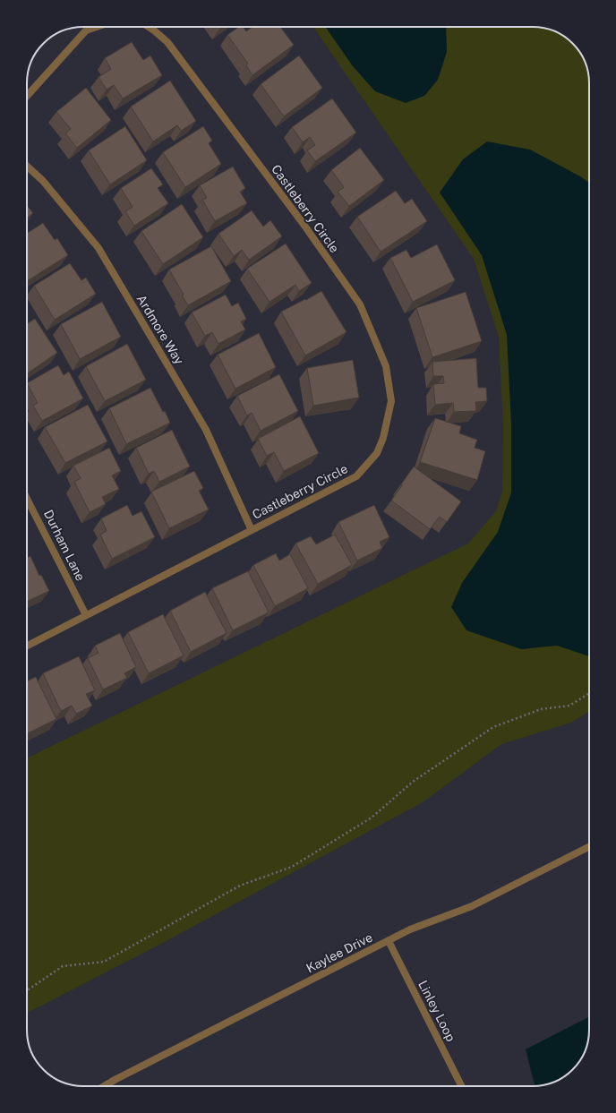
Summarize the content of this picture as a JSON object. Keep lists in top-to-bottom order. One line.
{"streets":{"street":["Castleberry Circle","Ardmore Way","Durham Lane","Kaylee Drive","Linley Loop"]},"crossings":[["Castleberry Circle","Ardmore Way"],["Castleberry Circle","Durham Lane"],["Kaylee Drive","Linley Loop"]]}
